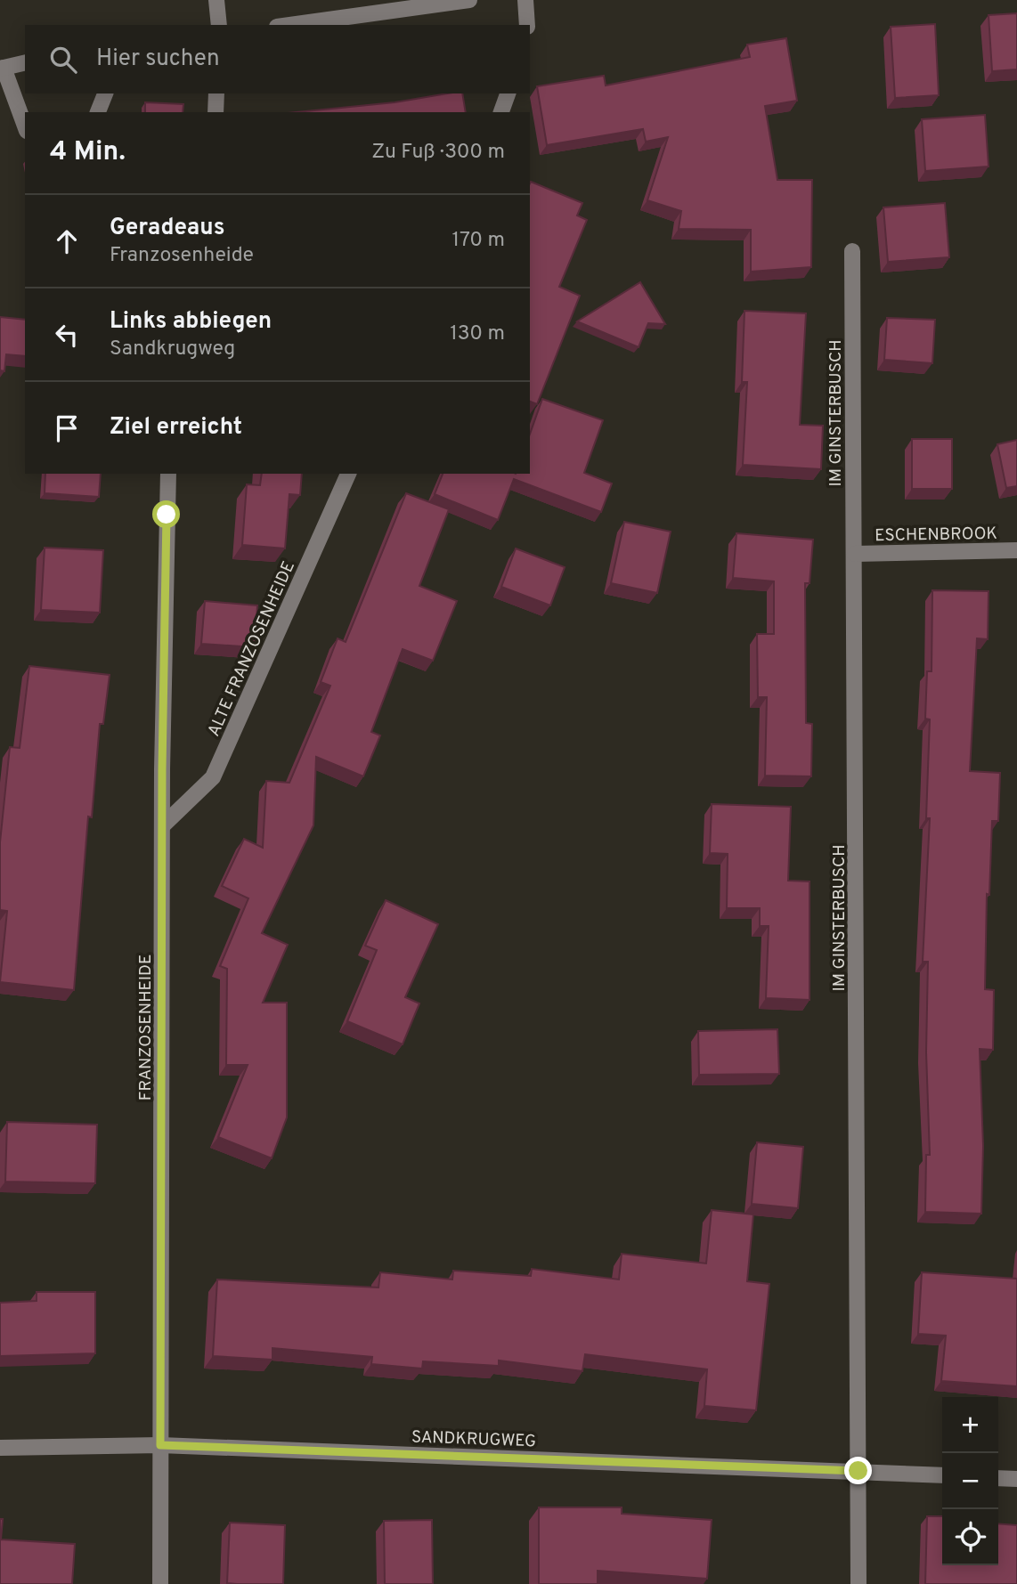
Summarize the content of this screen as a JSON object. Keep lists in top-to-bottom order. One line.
{"streets":{"street":["IM GINSTERBUSCH","ESCHENBROOK","ALTE FRANZOSENHEIDE","FRANZOSENHEIDE","SANDKRUGWEG"]},"crossings":[["IM GINSTERBUSCH","ESCHENBROOK"],["IM GINSTERBUSCH","SANDKRUGWEG"],["ALTE FRANZOSENHEIDE","FRANZOSENHEIDE"],["FRANZOSENHEIDE","SANDKRUGWEG"]],"page":{"search":"Hier suchen","heading":["4 Min.","Zu Fuß · 300 m"],"list":[["Geradeaus","Franzosenheide","170 m"],["Links abbiegen","Sandkrugweg","130 m"],"Ziel erreicht"],"map_buttons":["+","−"]}}
